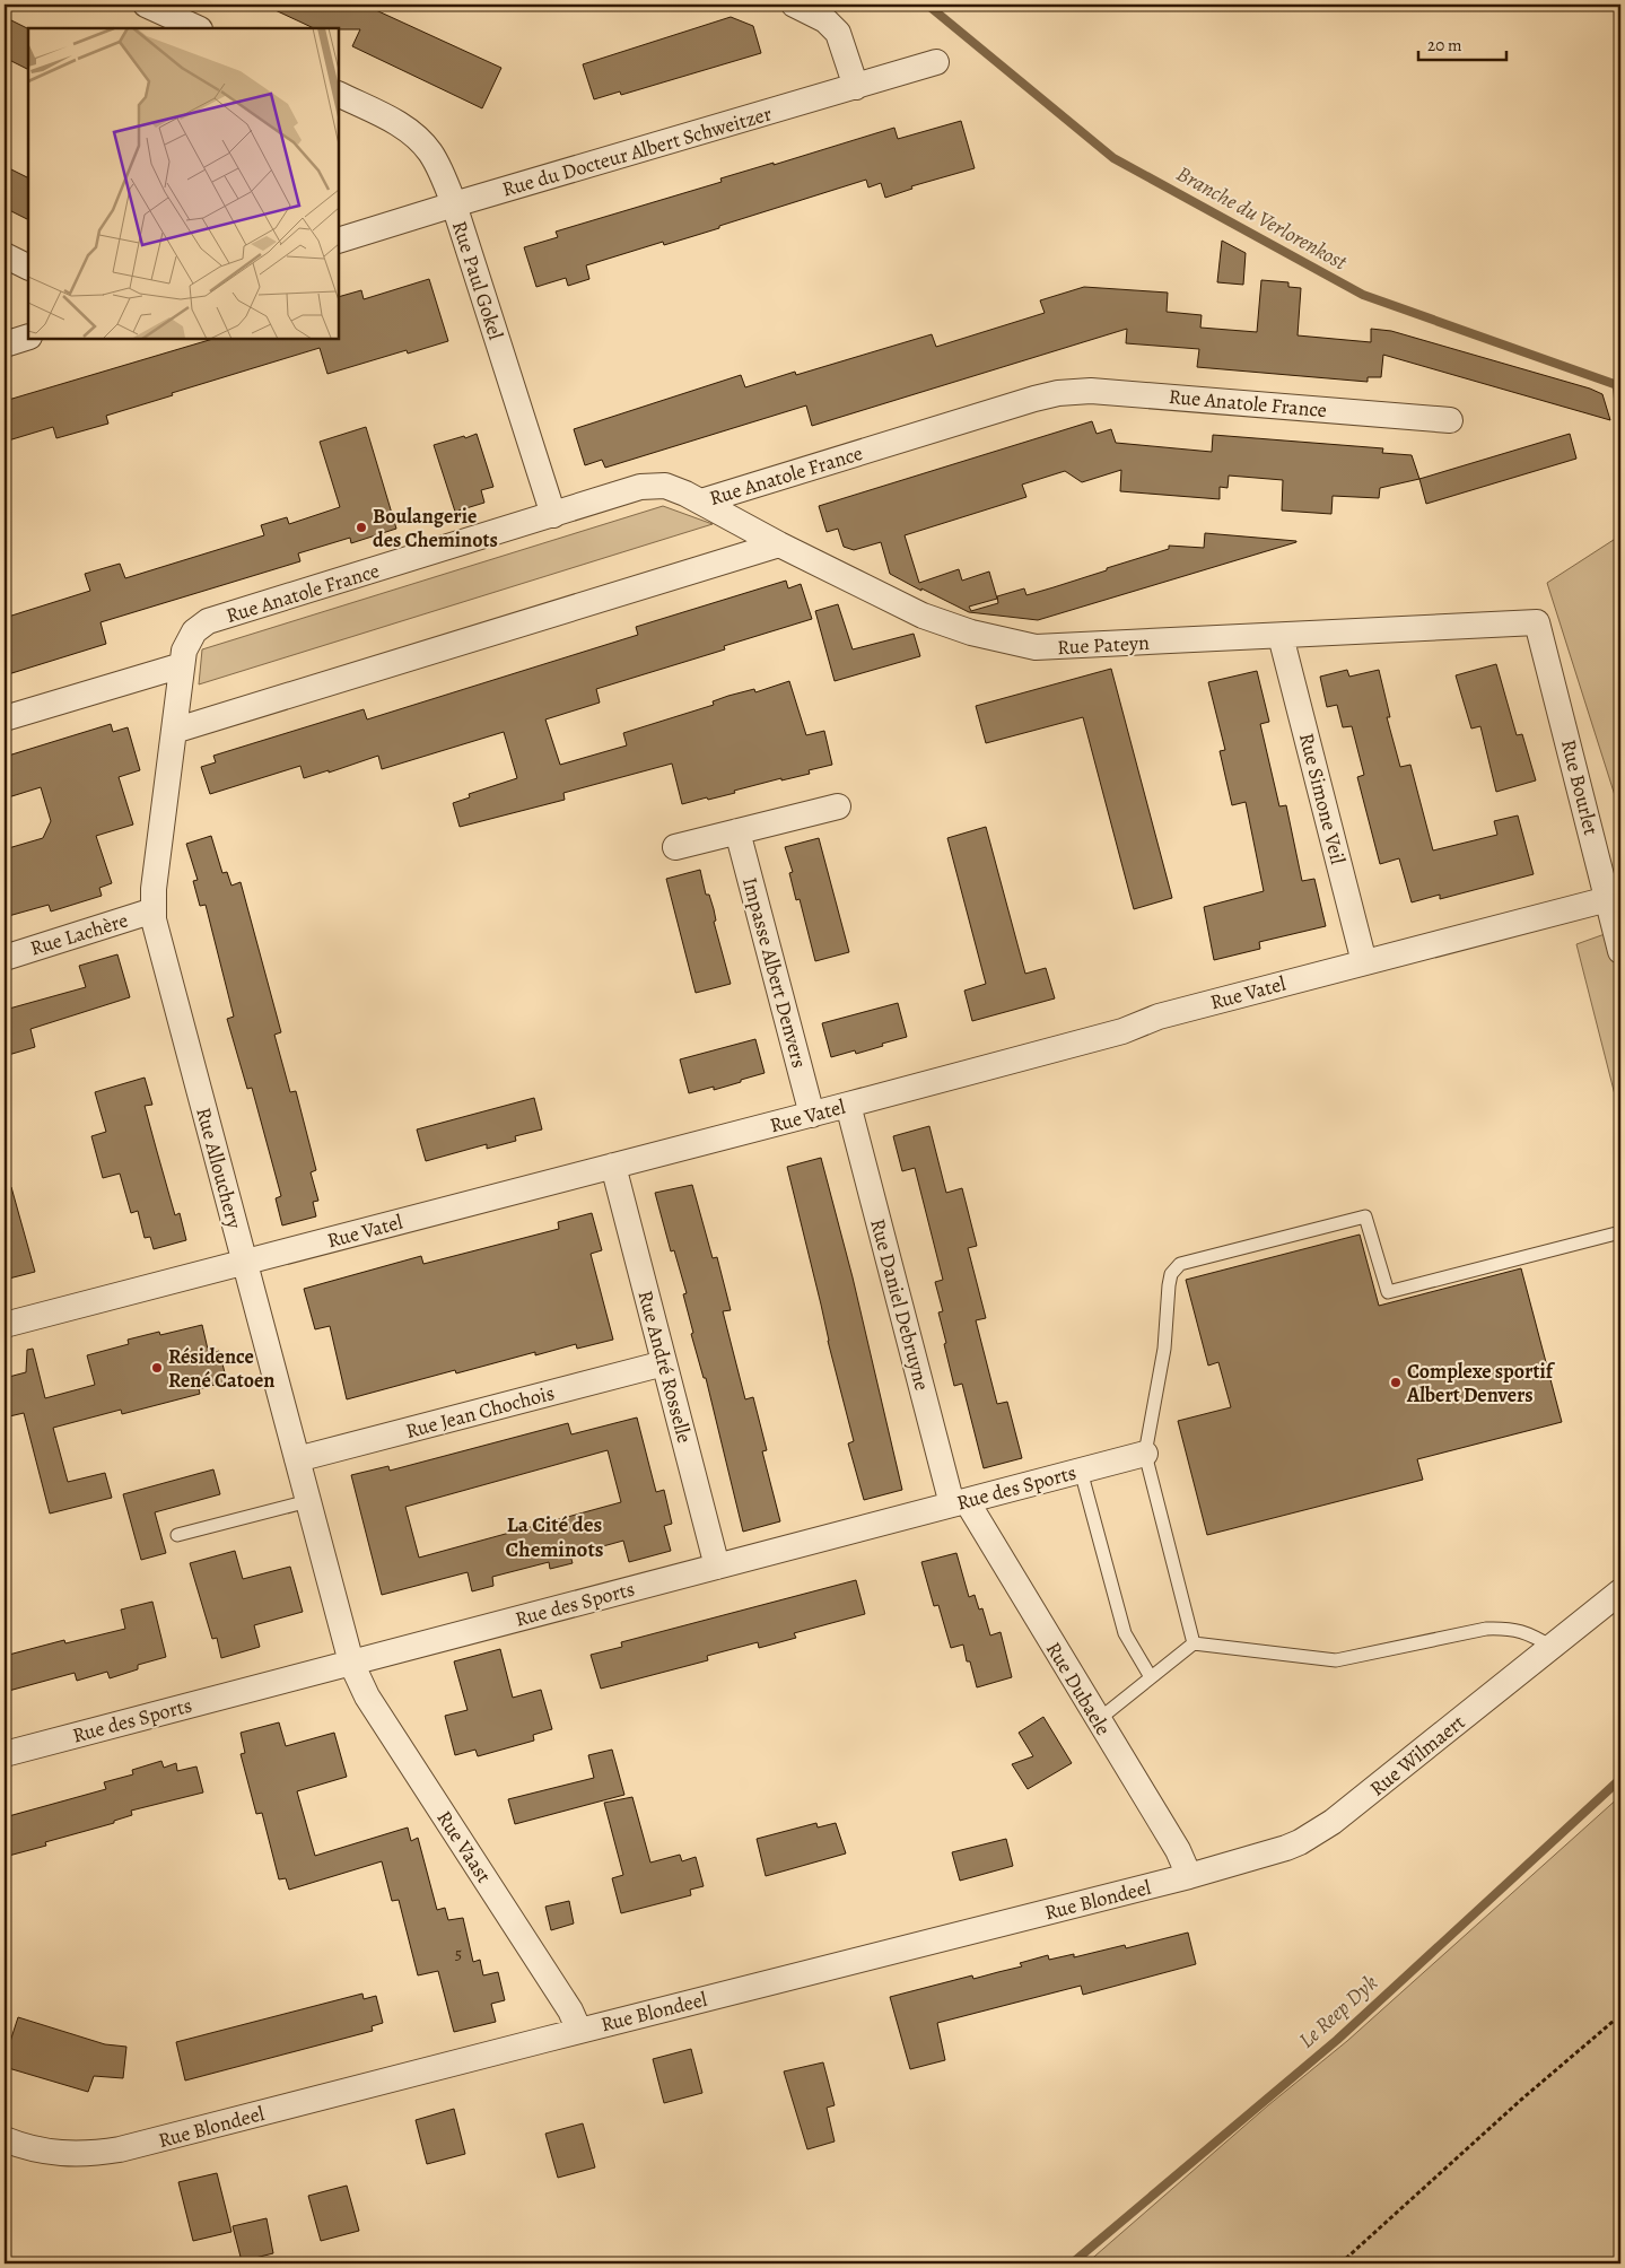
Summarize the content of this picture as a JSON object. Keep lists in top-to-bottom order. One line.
{"streets":{"street":["Rue du Docteur Albert Schweitzer","Rue Paul Gokel","Rue Anatole France","Rue Pateyn","Rue Bourlet","Rue Simone Veil","Rue Lachère","Impasse Albert Denvers","Rue Vatel","Rue Allouchery","Rue Daniel Debruyne","Rue André Rosselle","Rue Jean Chochois","Rue des Sports","Rue Dubaele","Rue Wilmaert","Rue Vaast","Rue Blondeel"]},"crossings":[["Rue du Docteur Albert Schweitzer","Rue Paul Gokel"],["Rue Paul Gokel","Rue Anatole France"],["Rue Anatole France","Rue Pateyn"],["Rue Anatole France","Rue Allouchery"],["Rue Pateyn","Rue Bourlet"],["Rue Pateyn","Rue Simone Veil"],["Rue Bourlet","Rue Vatel"],["Rue Simone Veil","Rue Vatel"],["Rue Lachère","Rue Allouchery"],["Impasse Albert Denvers","Rue Vatel"],["Rue Vatel","Rue Allouchery"],["Rue Vatel","Rue Daniel Debruyne"],["Rue Vatel","Rue André Rosselle"],["Rue Allouchery","Rue Jean Chochois"],["Rue Allouchery","Rue des Sports"],["Rue Allouchery","Rue Vaast"],["Rue Daniel Debruyne","Rue des Sports"],["Rue Daniel Debruyne","Rue Dubaele"],["Rue André Rosselle","Rue Jean Chochois"],["Rue André Rosselle","Rue des Sports"],["Rue des Sports","Rue Dubaele"],["Rue des Sports","Rue Vaast"],["Rue Dubaele","Rue Wilmaert"],["Rue Dubaele","Rue Blondeel"],["Rue Wilmaert","Rue Blondeel"],["Rue Vaast","Rue Blondeel"]],"districts":["La Cité des Cheminots"],"water":["Branche du Verlorenkost","Le Reep Dyk"],"places":["Boulangerie des Cheminots","Résidence René Catoen","Complexe sportif Albert Denvers"],"house_numbers":["5"],"scale_bar":"20 m"}
